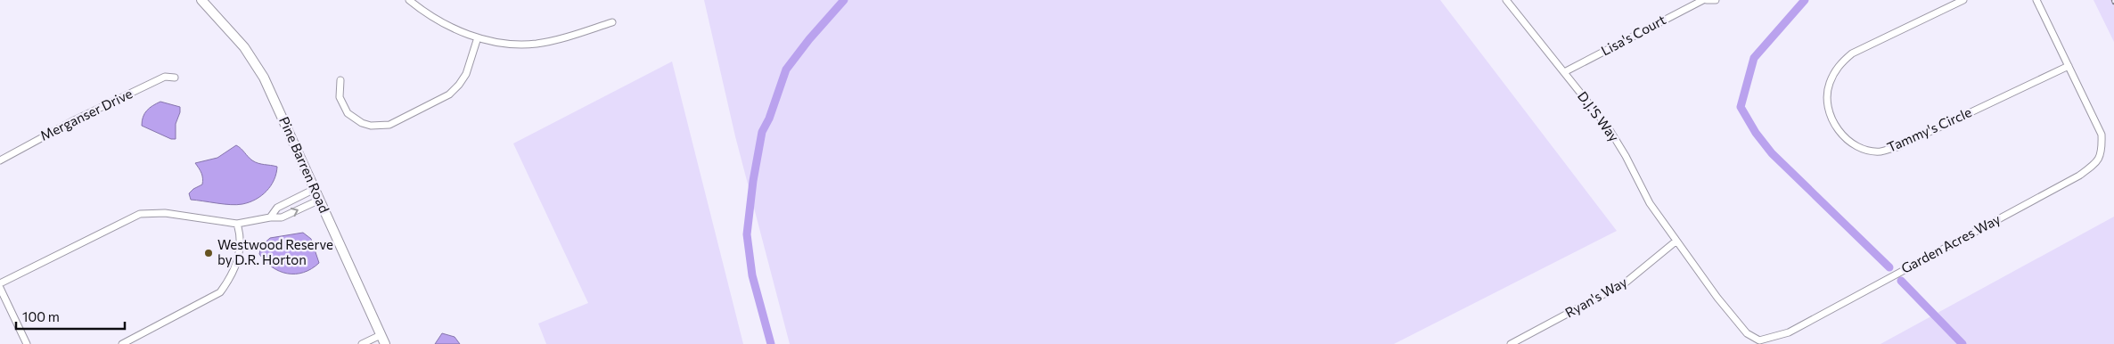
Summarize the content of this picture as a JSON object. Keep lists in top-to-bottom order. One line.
{"streets":{"main road":["Pine Barren Road"],"street":["Lisa's Court","Merganser Drive","D.J.'S Way","Tammy's Circle","Garden Acres Way","Ryan's Way"]},"crossings":[["Lisa's Court","D.J.'S Way"],["D.J.'S Way","Garden Acres Way"],["D.J.'S Way","Ryan's Way"],["Tammy's Circle","Garden Acres Way"],["Garden Acres Way","Ryan's Way"]],"places":["Westwood Reserve by D.R. Horton"],"scale_bar":"100 m"}
